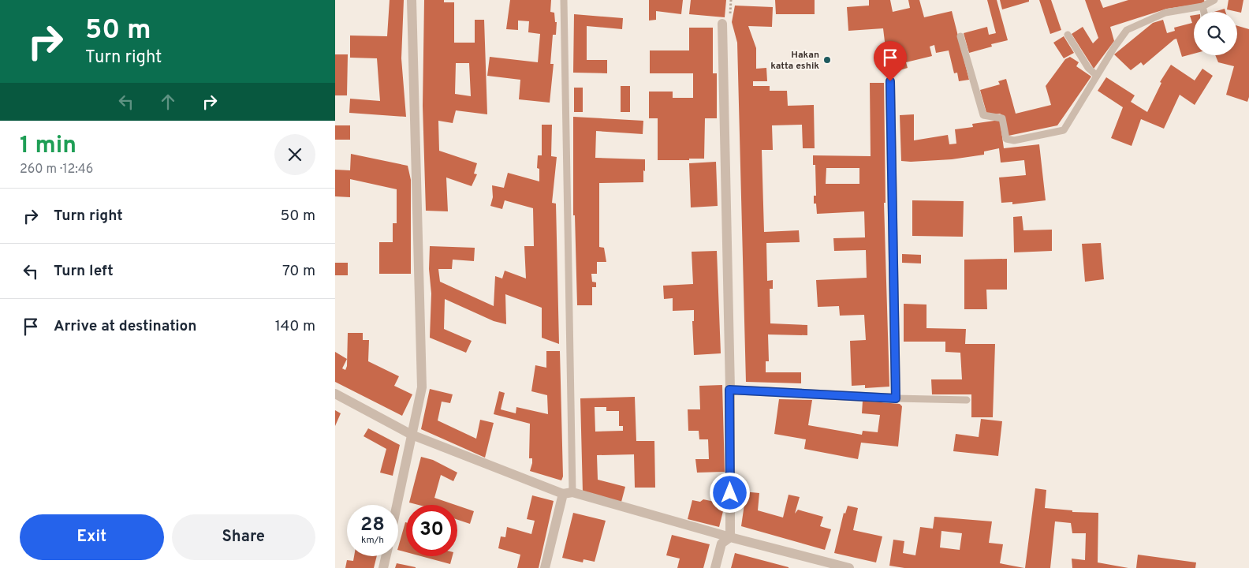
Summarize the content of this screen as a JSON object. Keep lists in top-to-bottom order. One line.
{"places":["Hakan katta eshik"],"page":{"turn":["50 m","Turn right"],"heading":["1 min","260 m · 12:46"],"list":[{"name":"Turn right","value":"50 m"},{"name":"Turn left","value":"70 m"},{"name":"Arrive at destination","value":"140 m"}],"speed":"28 km/h","limit":"30","buttons":["Exit","Share"]}}
